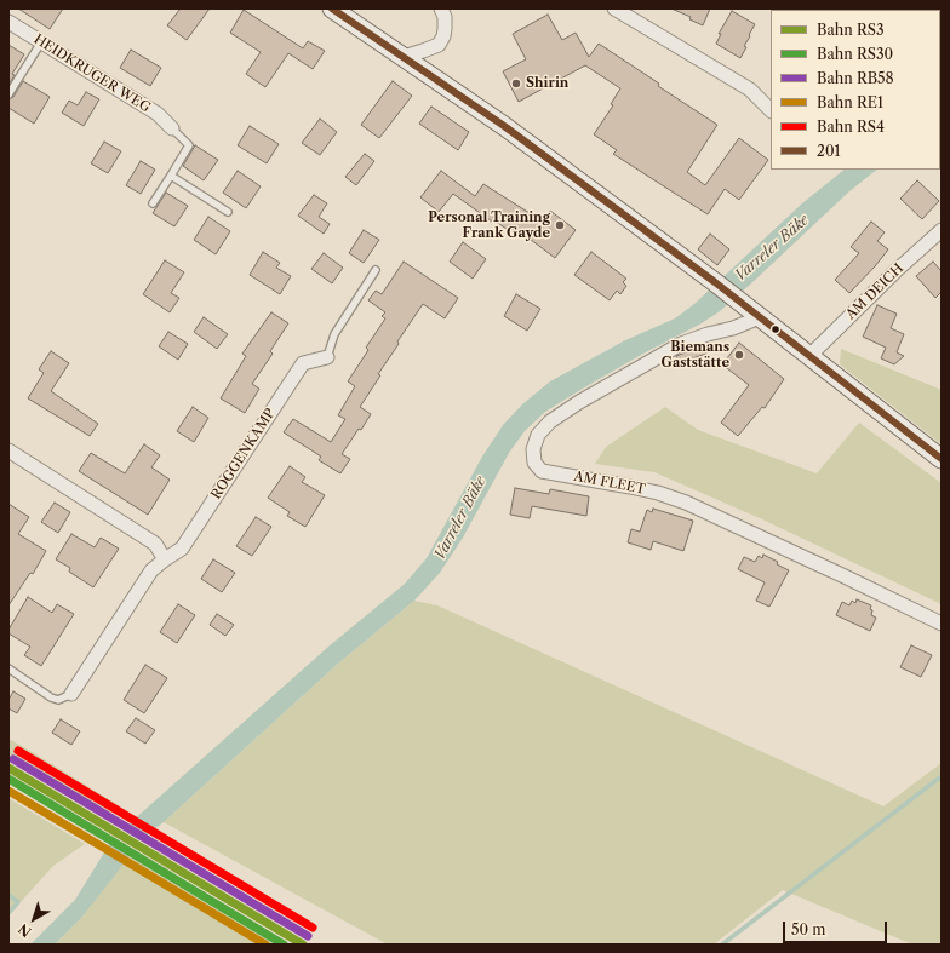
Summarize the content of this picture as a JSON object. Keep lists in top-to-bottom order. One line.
{"streets":{"street":["HEIDKRUGER WEG","AM DEICH","ROGGENKAMP","AM FLEET"]},"water":["Varreler Bäke"],"places":["Shirin","Personal Training Frank Gayde","Biemans Gaststätte"],"lines":["transit line 201","rail line RS4","rail line RB58","rail line RS3","rail line RS30","rail line RE1"],"legend":["Bahn RS3","Bahn RS30","Bahn RB58","Bahn RE1","Bahn RS4","201"],"scale_bar":"50 m","north":"bottom left"}
